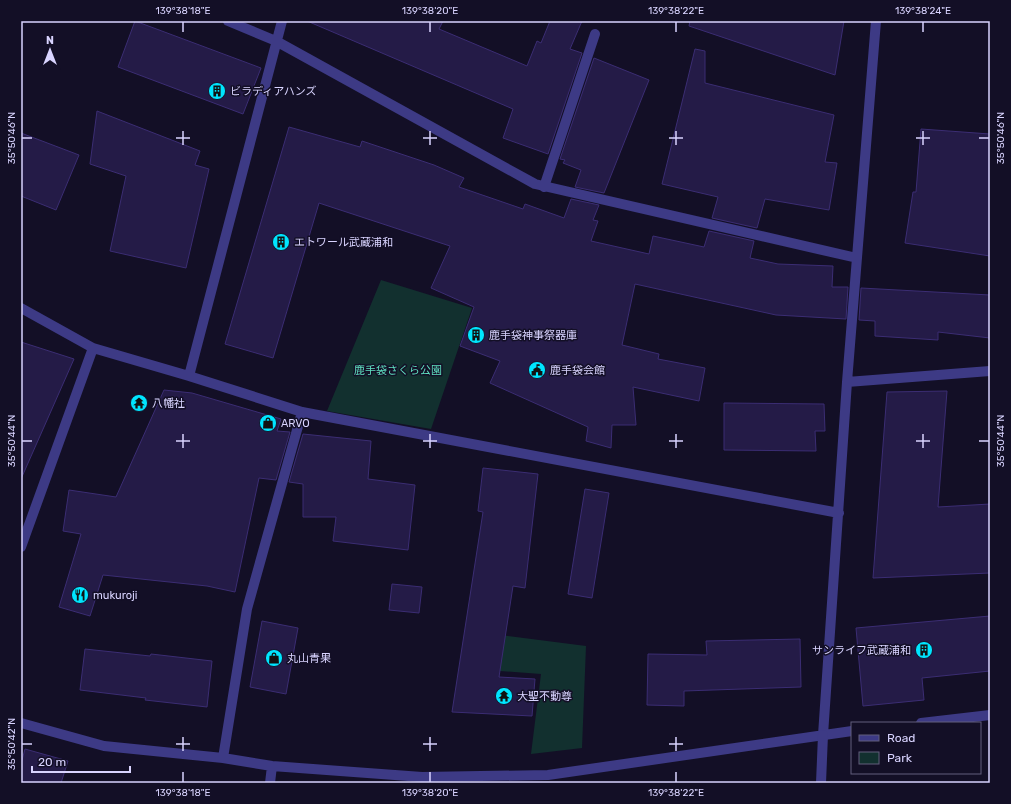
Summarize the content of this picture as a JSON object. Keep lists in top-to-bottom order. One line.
{"parks":["鹿手袋さくら公園"],"places":{"building":["ビラディアハンズ","エトワール武蔵浦和","鹿手袋神事祭器庫","サンライフ武蔵浦和"],"public building":["鹿手袋会館"],"temple":["八幡社","大聖不動尊"],"shop":["ARVO","丸山青果"],"restaurant":["mukuroji"]},"legend":["Road","Park"],"scale_bar":"20 m","north":"top","coordinates":["139°38'18\"E","139°38'20\"E","139°38'22\"E","139°38'24\"E","35°50'46\"N","35°50'44\"N","35°50'42\"N"]}
